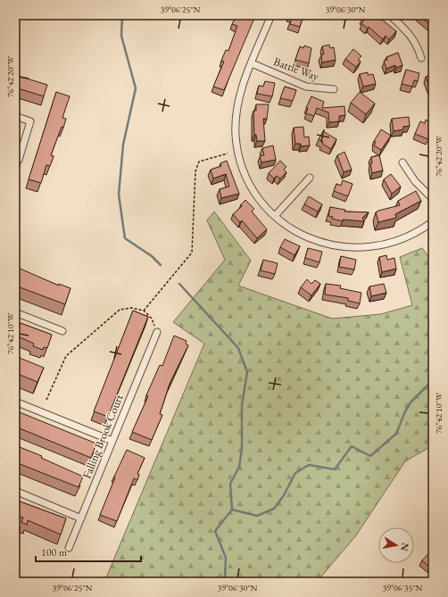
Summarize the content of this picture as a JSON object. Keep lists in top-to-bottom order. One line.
{"streets":{"street":["Battle Way","Falling Brook Court"]},"scale_bar":"100 m","north":"right","coordinates":["39°06'25\"N","39°06'30\"N","76°42'20\"W","76°42'10\"W","39°06'35\"N"]}
